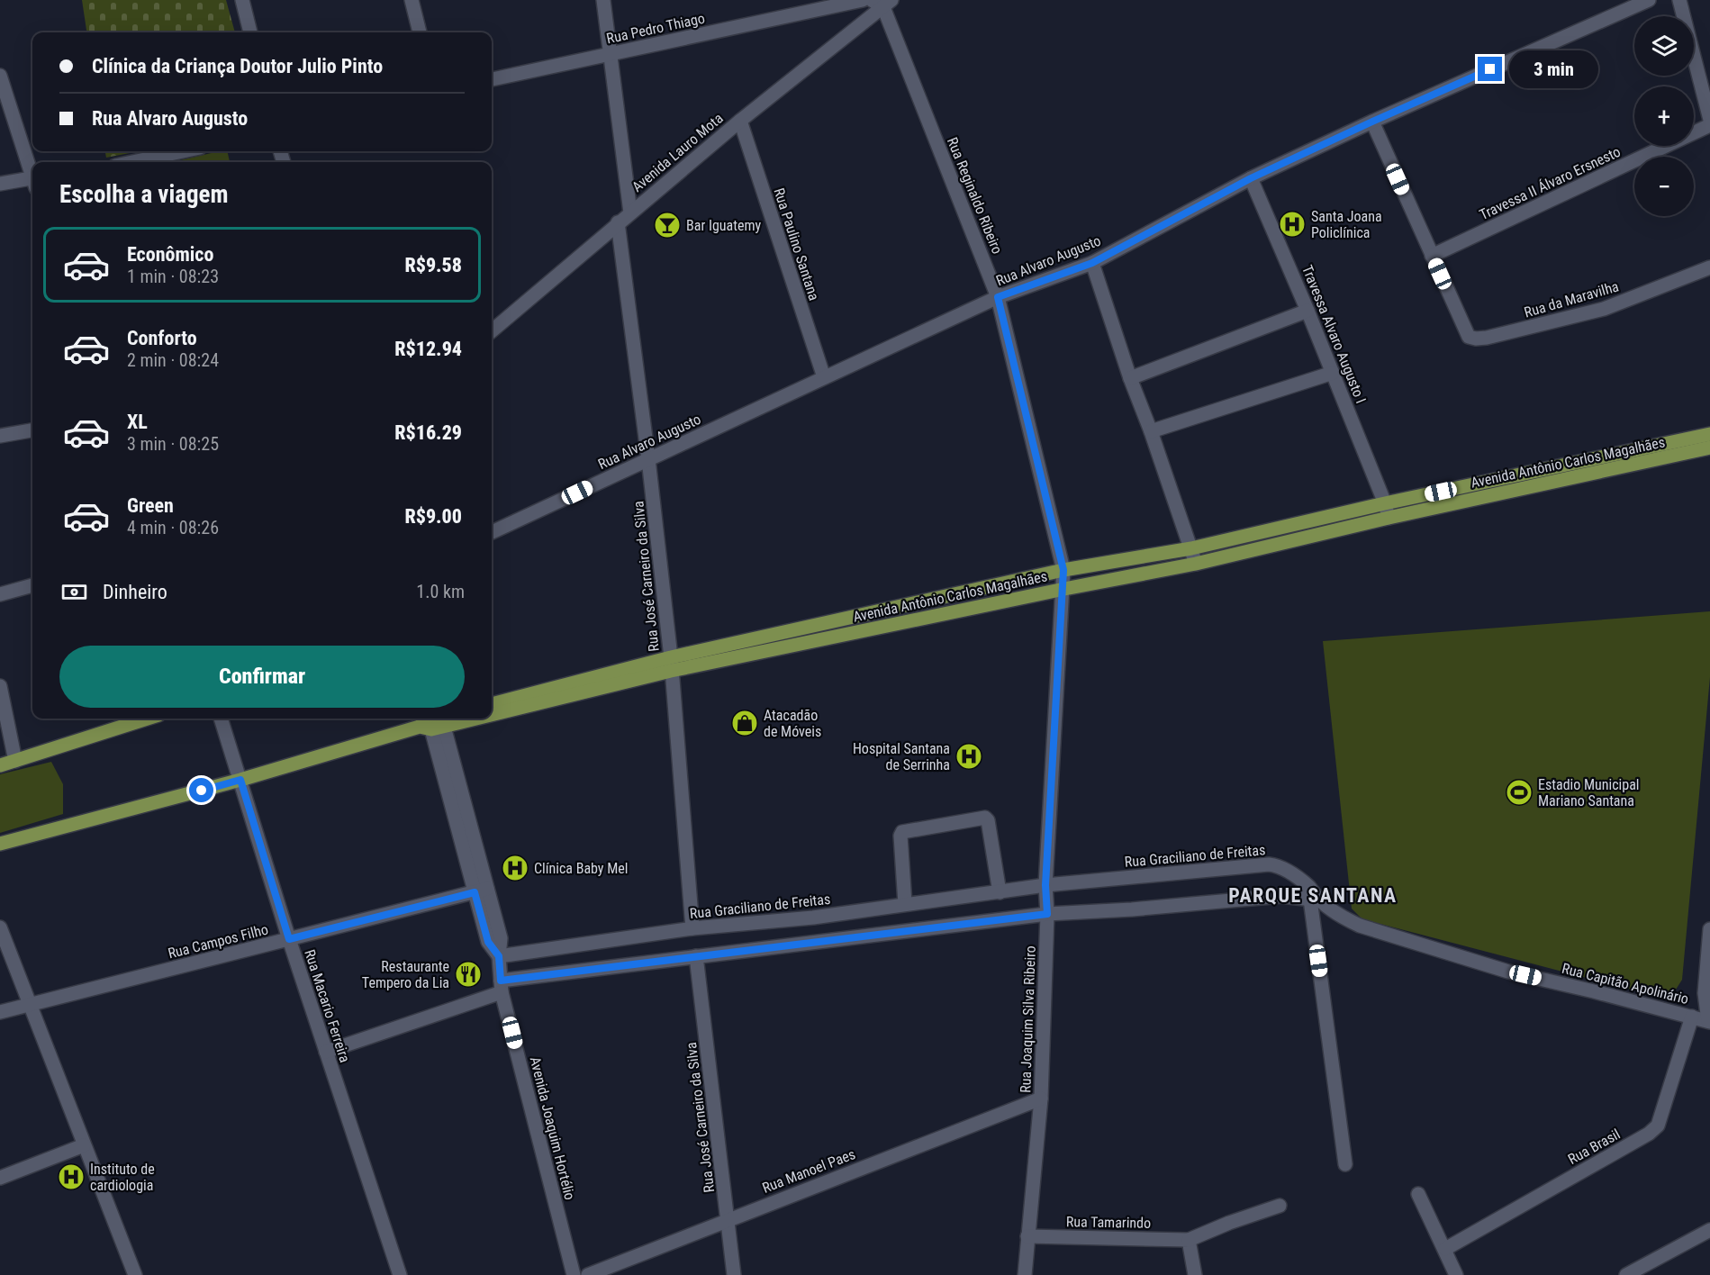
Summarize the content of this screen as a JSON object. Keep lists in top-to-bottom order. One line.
{"streets":{"main road":["Avenida Antônio Carlos Magalhães"],"street":["Rua Pedro Thiago","Avenida Lauro Mota","Travessa II Álvaro Ersnesto","Rua Reginaldo Ribeiro","Rua Paulino Santana","Rua Alvaro Augusto","Rua da Maravilha","Travessa Alvaro Augusto I","Rua José Carneiro da Silva","Rua Graciliano de Freitas","Rua Campos Filho","Rua Capitão Apolinário","Rua Macario Ferreira","Rua Joaquim Silva Ribeiro","Avenida Joaquim Hortélio","Rua Brasil","Rua Manoel Paes","Rua Tamarindo"]},"crossings":[["Avenida Lauro Mota","Rua Reginaldo Ribeiro"],["Avenida Lauro Mota","Rua Paulino Santana"],["Avenida Lauro Mota","Rua José Carneiro da Silva"],["Travessa II Álvaro Ersnesto","Rua da Maravilha"],["Rua Reginaldo Ribeiro","Rua Alvaro Augusto"],["Rua Reginaldo Ribeiro","Avenida Antônio Carlos Magalhães"],["Rua Reginaldo Ribeiro","Rua Joaquim Silva Ribeiro"],["Rua Paulino Santana","Rua Alvaro Augusto"],["Rua Alvaro Augusto","Travessa Alvaro Augusto I"],["Rua Alvaro Augusto","Rua José Carneiro da Silva"],["Travessa Alvaro Augusto I","Avenida Antônio Carlos Magalhães"],["Avenida Antônio Carlos Magalhães","Rua José Carneiro da Silva"],["Avenida Antônio Carlos Magalhães","Rua Macario Ferreira"],["Avenida Antônio Carlos Magalhães","Rua Joaquim Silva Ribeiro"],["Avenida Antônio Carlos Magalhães","Avenida Joaquim Hortélio"],["Rua José Carneiro da Silva","Rua Graciliano de Freitas"],["Rua José Carneiro da Silva","Rua Manoel Paes"],["Rua Graciliano de Freitas","Rua Capitão Apolinário"],["Rua Graciliano de Freitas","Rua Joaquim Silva Ribeiro"],["Rua Graciliano de Freitas","Avenida Joaquim Hortélio"],["Rua Campos Filho","Rua Macario Ferreira"],["Rua Campos Filho","Avenida Joaquim Hortélio"],["Rua Capitão Apolinário","Rua Brasil"],["Rua Joaquim Silva Ribeiro","Rua Manoel Paes"],["Rua Joaquim Silva Ribeiro","Rua Tamarindo"]],"districts":["PARQUE SANTANA"],"places":{"hospital":["Santa Joana Policlínica","Hospital Santana de Serrinha","Clínica Baby Mel","Instituto de cardiologia"],"bar":["Bar Iguatemy"],"shop":["Atacadão de Móveis"],"sports":["Estadio Municipal Mariano Santana"],"restaurant":["Restaurante Tempero da Lia"]},"page":{"map_buttons":["+","−"],"banner":["Clínica da Criança Doutor Julio Pinto","Rua Alvaro Augusto"],"bubble":"3 min","heading":"Escolha a viagem","list":[{"name":"Econômico","note":"1 min · 08:23","value":"R$9.58"},{"name":"Conforto","note":"2 min · 08:24","value":"R$12.94"},{"name":"XL","note":"3 min · 08:25","value":"R$16.29"},{"name":"Green","note":"4 min · 08:26","value":"R$9.00"}],"pay":["Dinheiro","1.0 km"],"buttons":"Confirmar"}}
